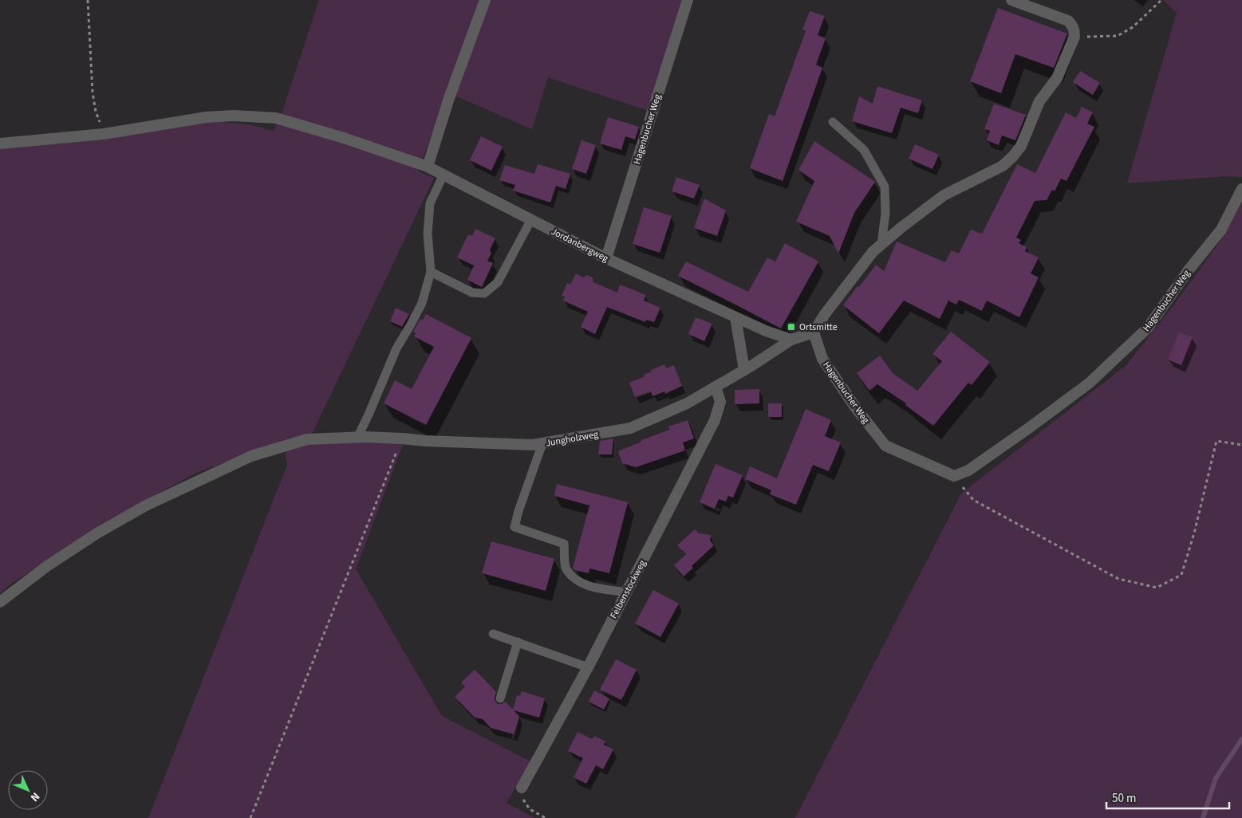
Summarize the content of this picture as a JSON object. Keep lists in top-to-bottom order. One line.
{"streets":{"street":["Hagenbucher Weg","Jordanbergweg","Jungholzweg","Felbenstockweg"]},"crossings":[["Hagenbucher Weg","Jordanbergweg"],["Hagenbucher Weg","Jungholzweg"],["Jordanbergweg","Jungholzweg"],["Jungholzweg","Felbenstockweg"]],"places":{"transit":["Ortsmitte"]},"scale_bar":"50 m","north":"bottom right"}
